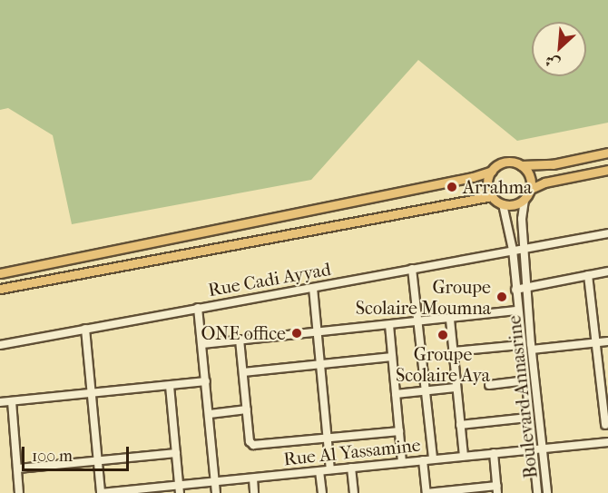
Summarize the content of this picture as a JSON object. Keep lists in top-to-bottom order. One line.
{"streets":{"street":["Rue Cadi Ayyad","Boulevard Annasrine","Rue Al Yassamine"]},"crossings":[["Rue Cadi Ayyad","Boulevard Annasrine"],["Boulevard Annasrine","Rue Al Yassamine"]],"places":["Arrahma","Groupe Scolaire Moumna","ONE office","Groupe Scolaire Aya"],"scale_bar":"100 m","north":"bottom left"}
